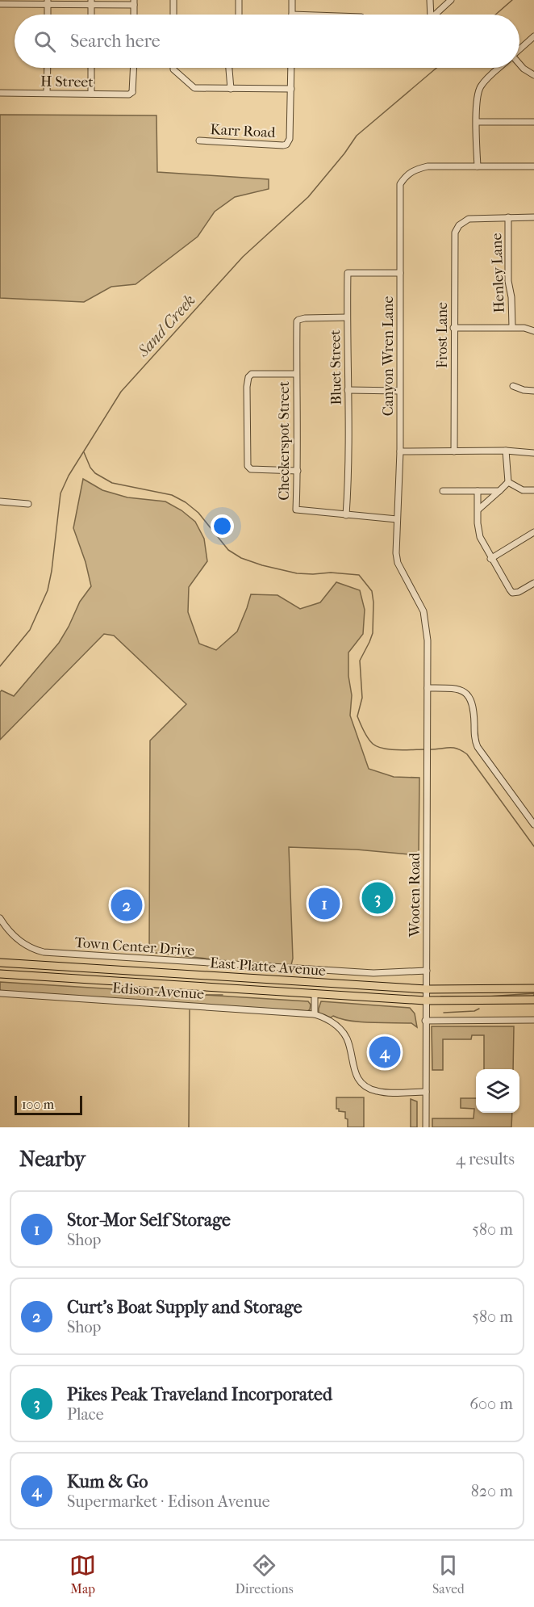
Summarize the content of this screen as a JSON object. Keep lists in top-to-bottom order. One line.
{"streets":{"highway":["East Platte Avenue"],"street":["H Street","Karr Road","Henley Lane","Frost Lane","Canyon Wren Lane","Bluet Street","Checkerspot Street","Wooten Road","Town Center Drive","Edison Avenue"]},"crossings":[["Henley Lane","Frost Lane"],["Canyon Wren Lane","Bluet Street"],["Canyon Wren Lane","Checkerspot Street"],["Canyon Wren Lane","Wooten Road"],["Bluet Street","Checkerspot Street"],["Wooten Road","Town Center Drive"],["Wooten Road","East Platte Avenue"],["Wooten Road","Edison Avenue"]],"water":["Sand Creek"],"scale_bar":"100 m","page":{"search":"Search here","pins":["3","1","2","4"],"scale":"100 m","heading":["Nearby","4 results"],"list":[{"mark":"1","name":"Stor-Mor Self Storage","note":"Shop","value":"580 m"},{"mark":"2","name":"Curt's Boat Supply and Storage","note":"Shop","value":"580 m"},{"mark":"3","name":"Pikes Peak Traveland Incorporated","note":"Place","value":"600 m"},{"mark":"4","name":"Kum & Go","note":"Supermarket · Edison Avenue","value":"820 m"}],"nav":["Map","Directions","Saved"]}}
